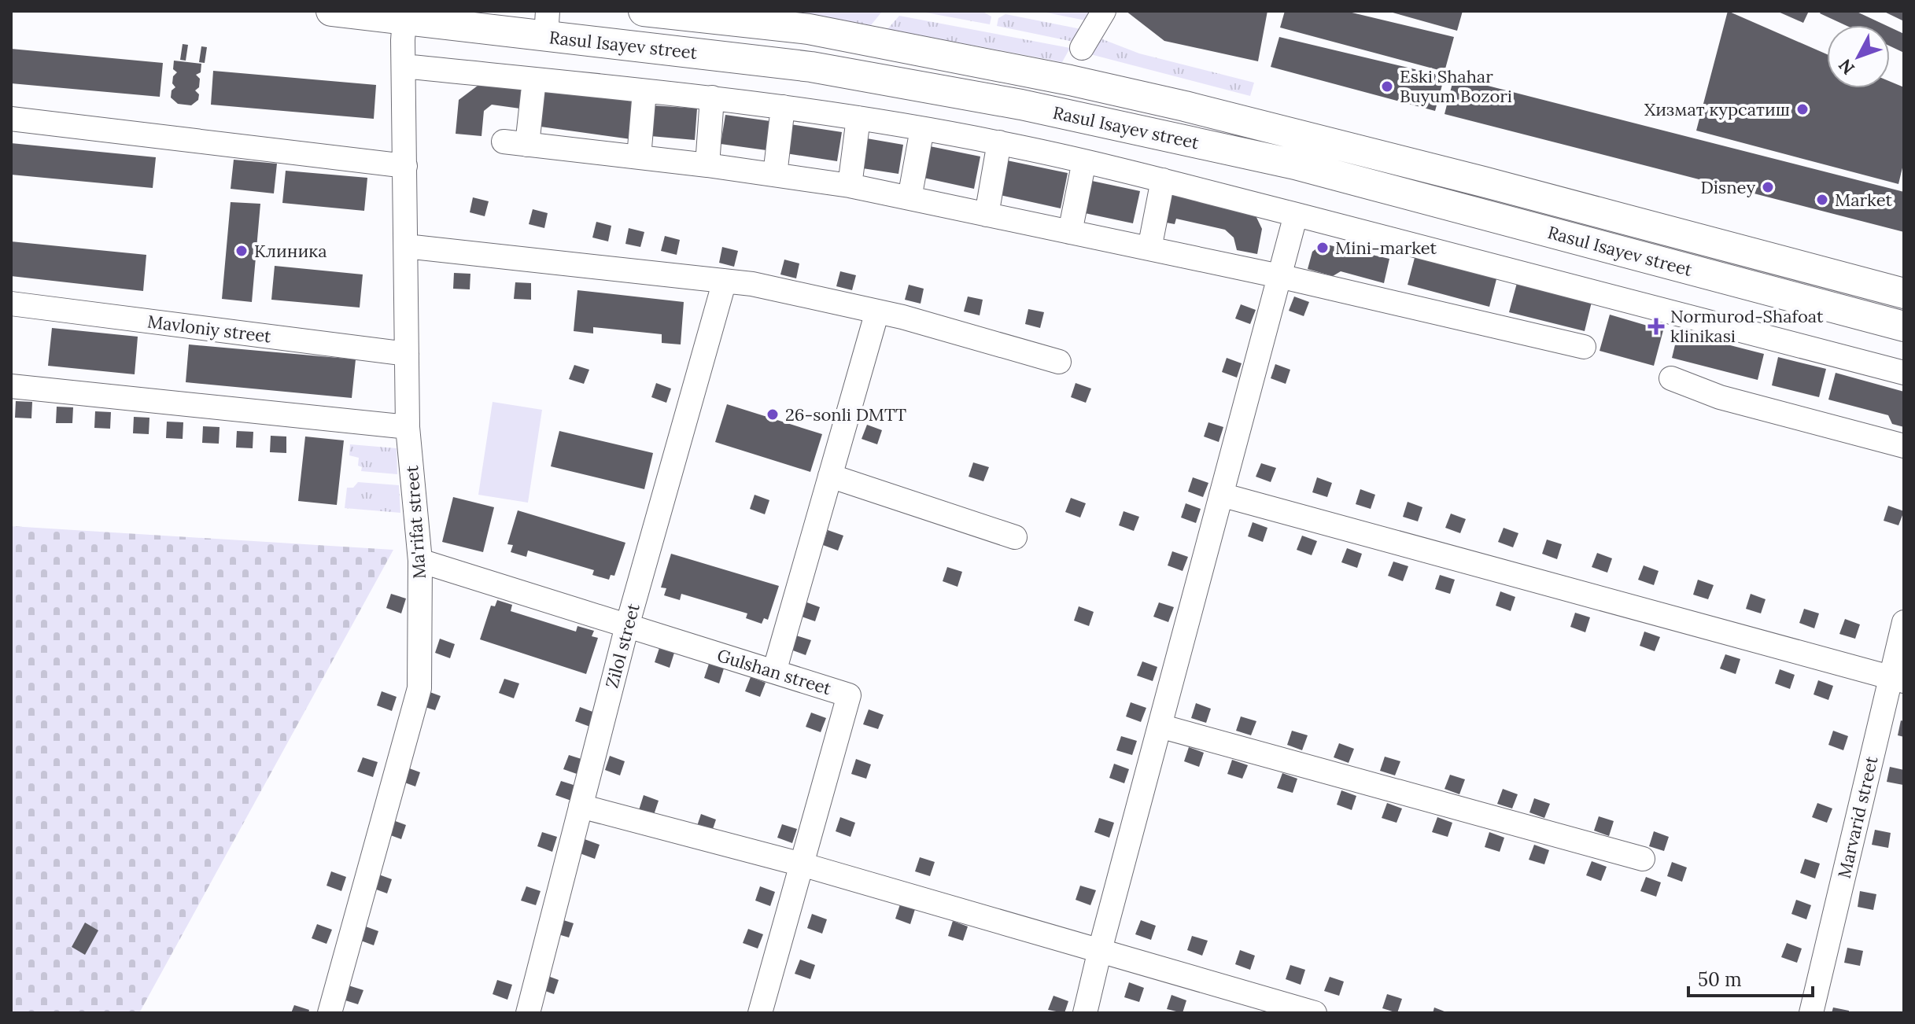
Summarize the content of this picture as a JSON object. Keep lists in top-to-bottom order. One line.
{"streets":{"main road":["Rasul Isayev street"],"street":["Mavloniy street","Ma'rifat street","Zilol street","Gulshan street","Marvarid street"]},"crossings":[["Rasul Isayev street","Ma'rifat street"],["Mavloniy street","Ma'rifat street"],["Ma'rifat street","Gulshan street"],["Zilol street","Gulshan street"]],"places":{"other":["Eski Shahar Buyum Bozori","Хизмат курсатиш","Disney","Market","Mini-market","Клиника","26-sonli DMTT"],"health":["Normurod-Shafoat klinikasi"]},"scale_bar":"50 m","north":"bottom left"}
